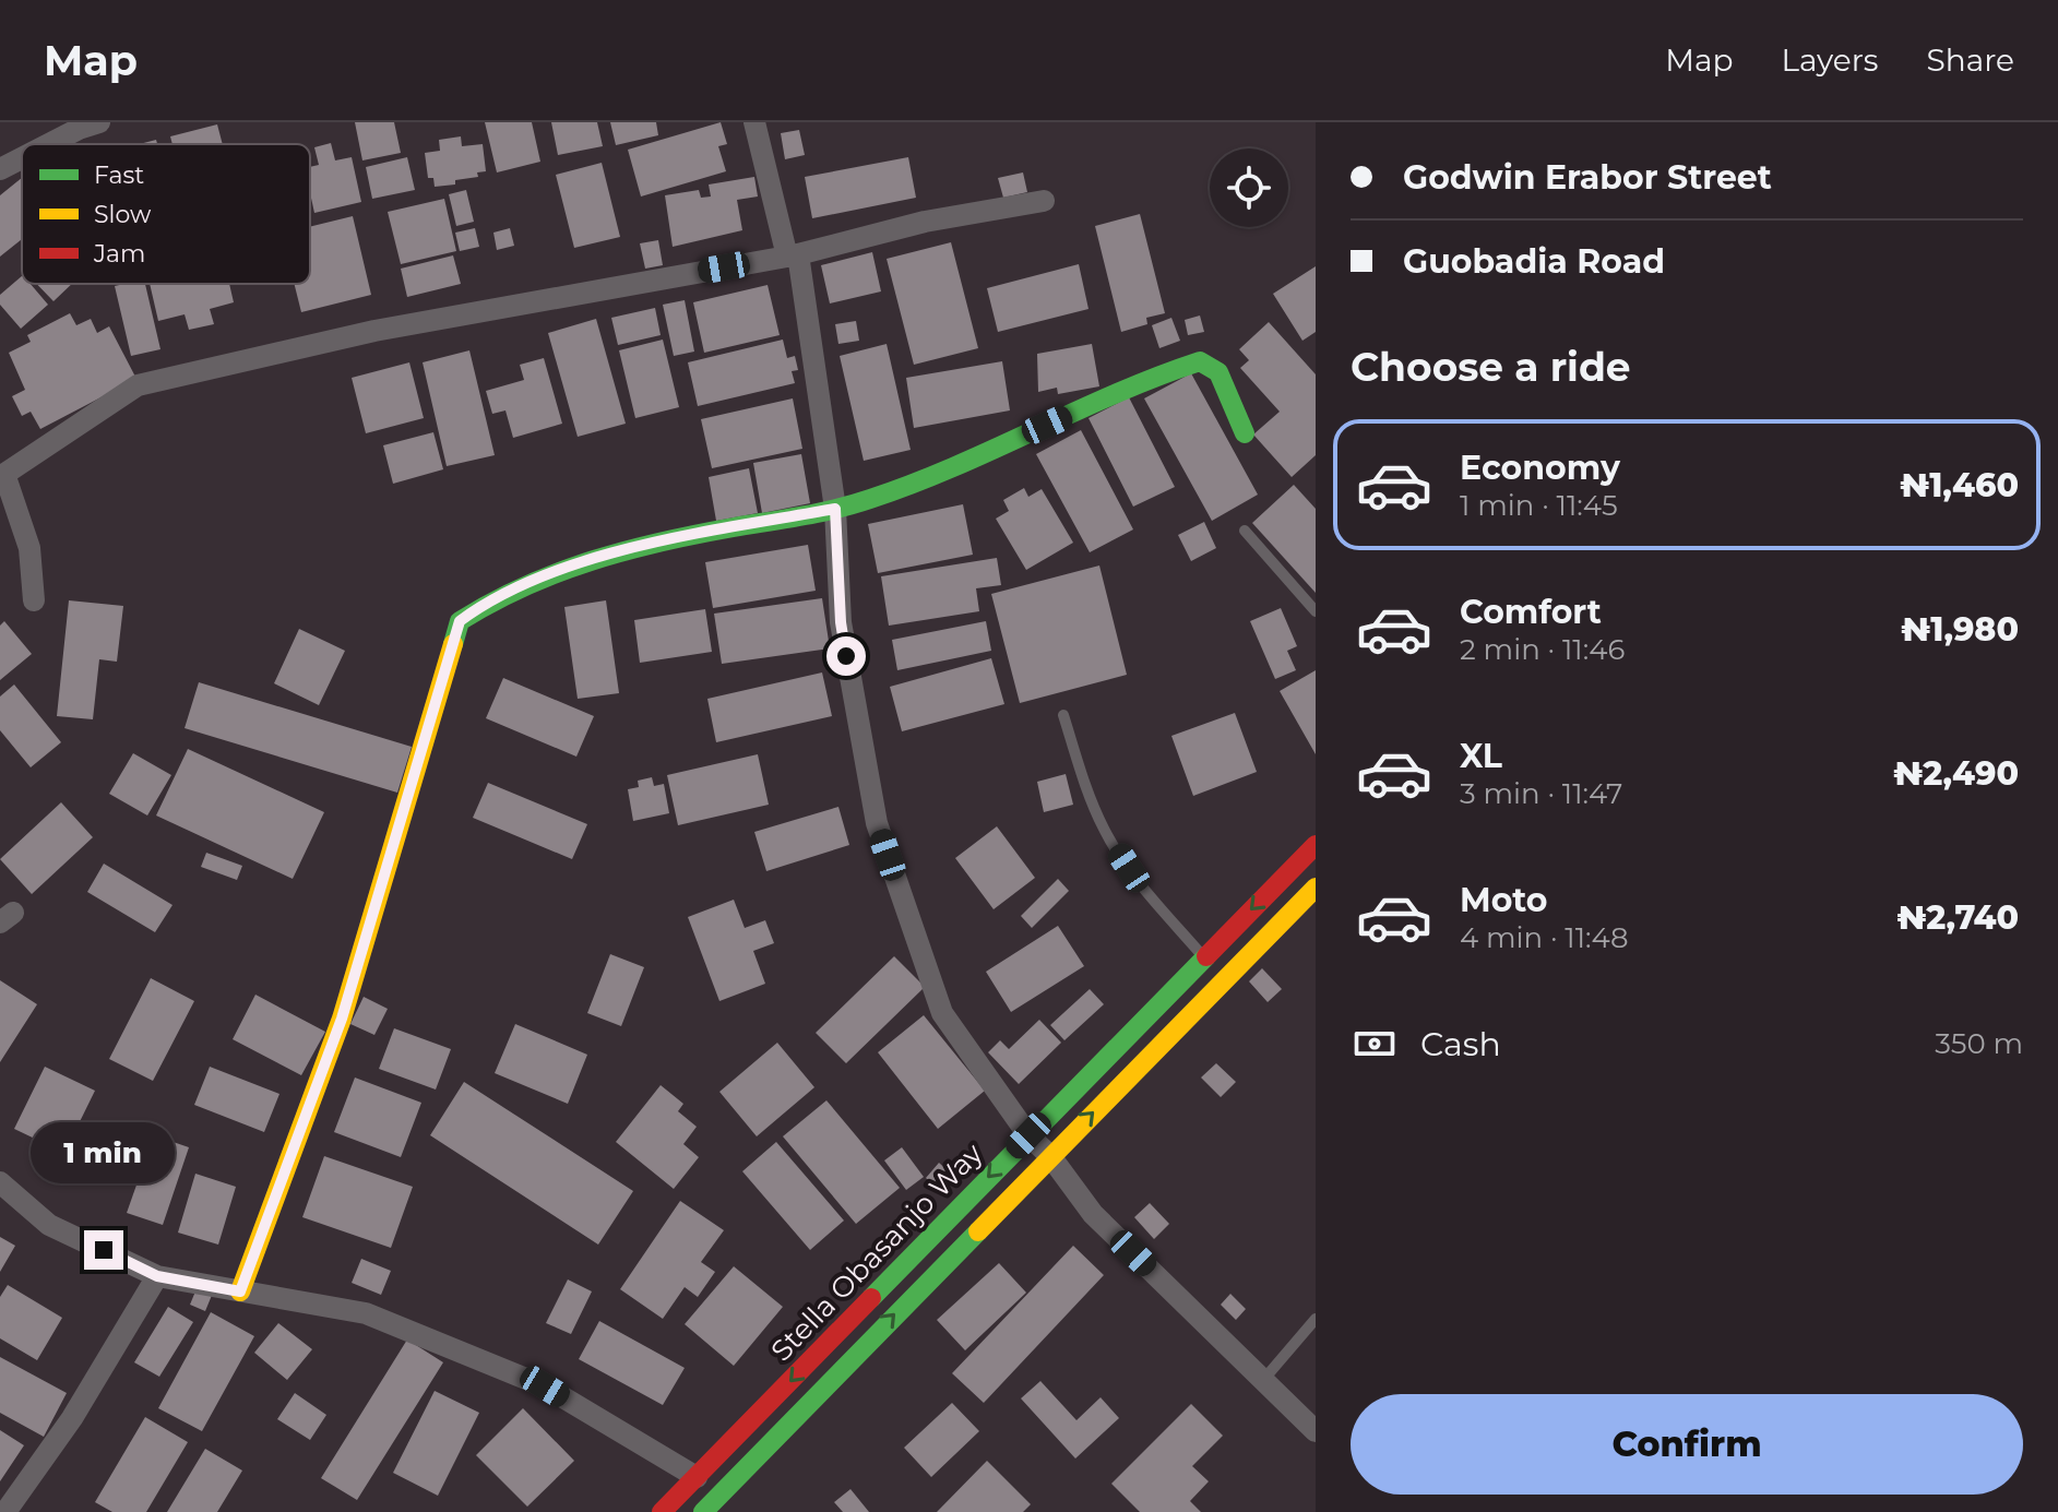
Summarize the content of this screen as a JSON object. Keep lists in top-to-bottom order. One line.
{"streets":{"street":["Stella Obasanjo Way"]},"legend":["Fast","Slow","Jam"],"page":{"header":"Map","nav":["Map","Layers","Share"],"banner":["Godwin Erabor Street","Guobadia Road"],"heading":"Choose a ride","list":[{"name":"Economy","note":"1 min · 11:45","value":"₦1,460"},{"name":"Comfort","note":"2 min · 11:46","value":"₦1,980"},{"name":"XL","note":"3 min · 11:47","value":"₦2,490"},{"name":"Moto","note":"4 min · 11:48","value":"₦2,740"}],"pay":["Cash","350 m"],"bubble":"1 min","buttons":"Confirm"}}
